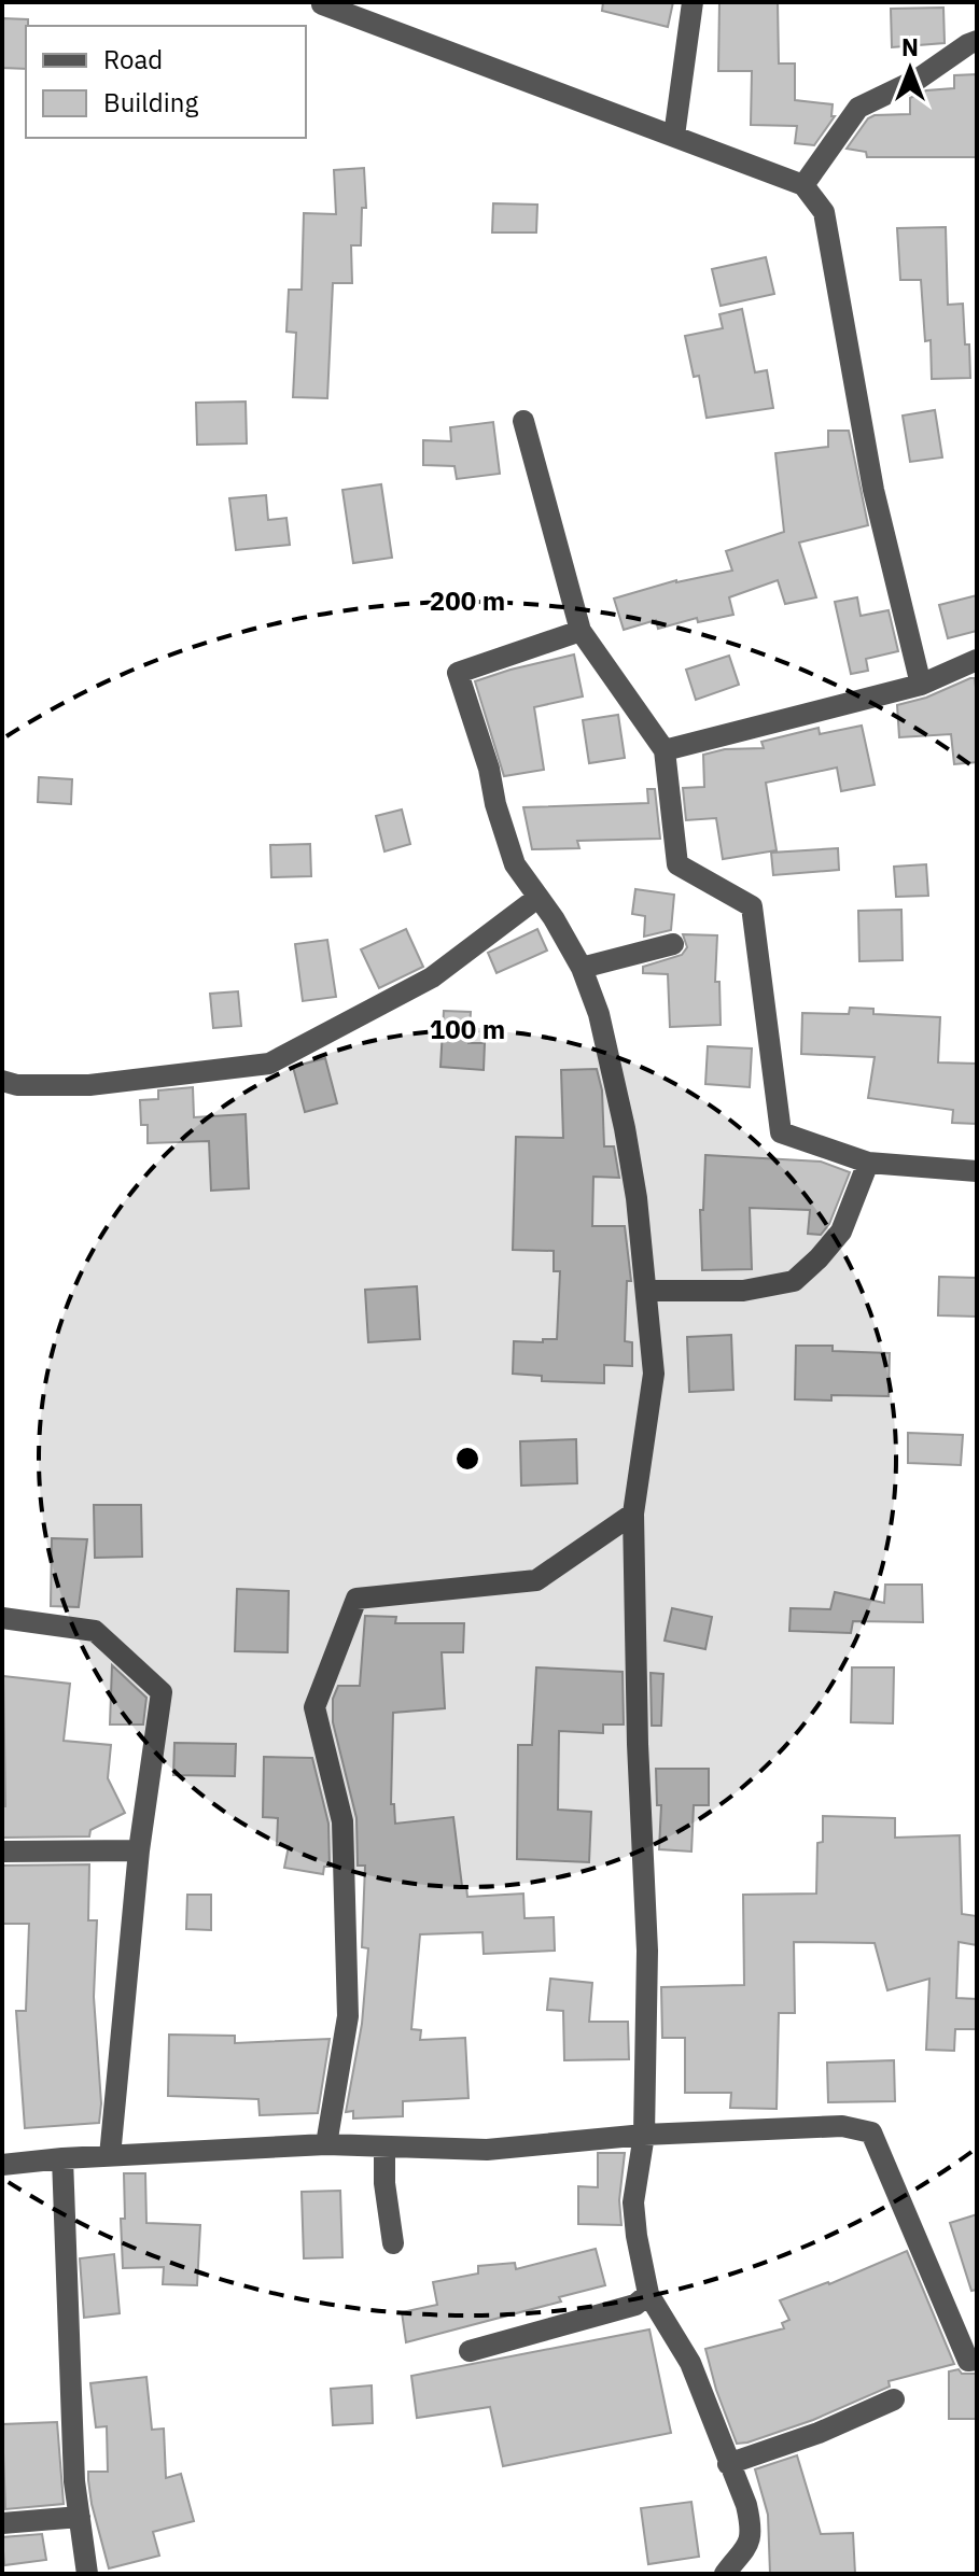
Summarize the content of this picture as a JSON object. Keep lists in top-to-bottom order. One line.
{"legend":["Road","Building"],"north":"top","rings":["200 m","100 m"]}
